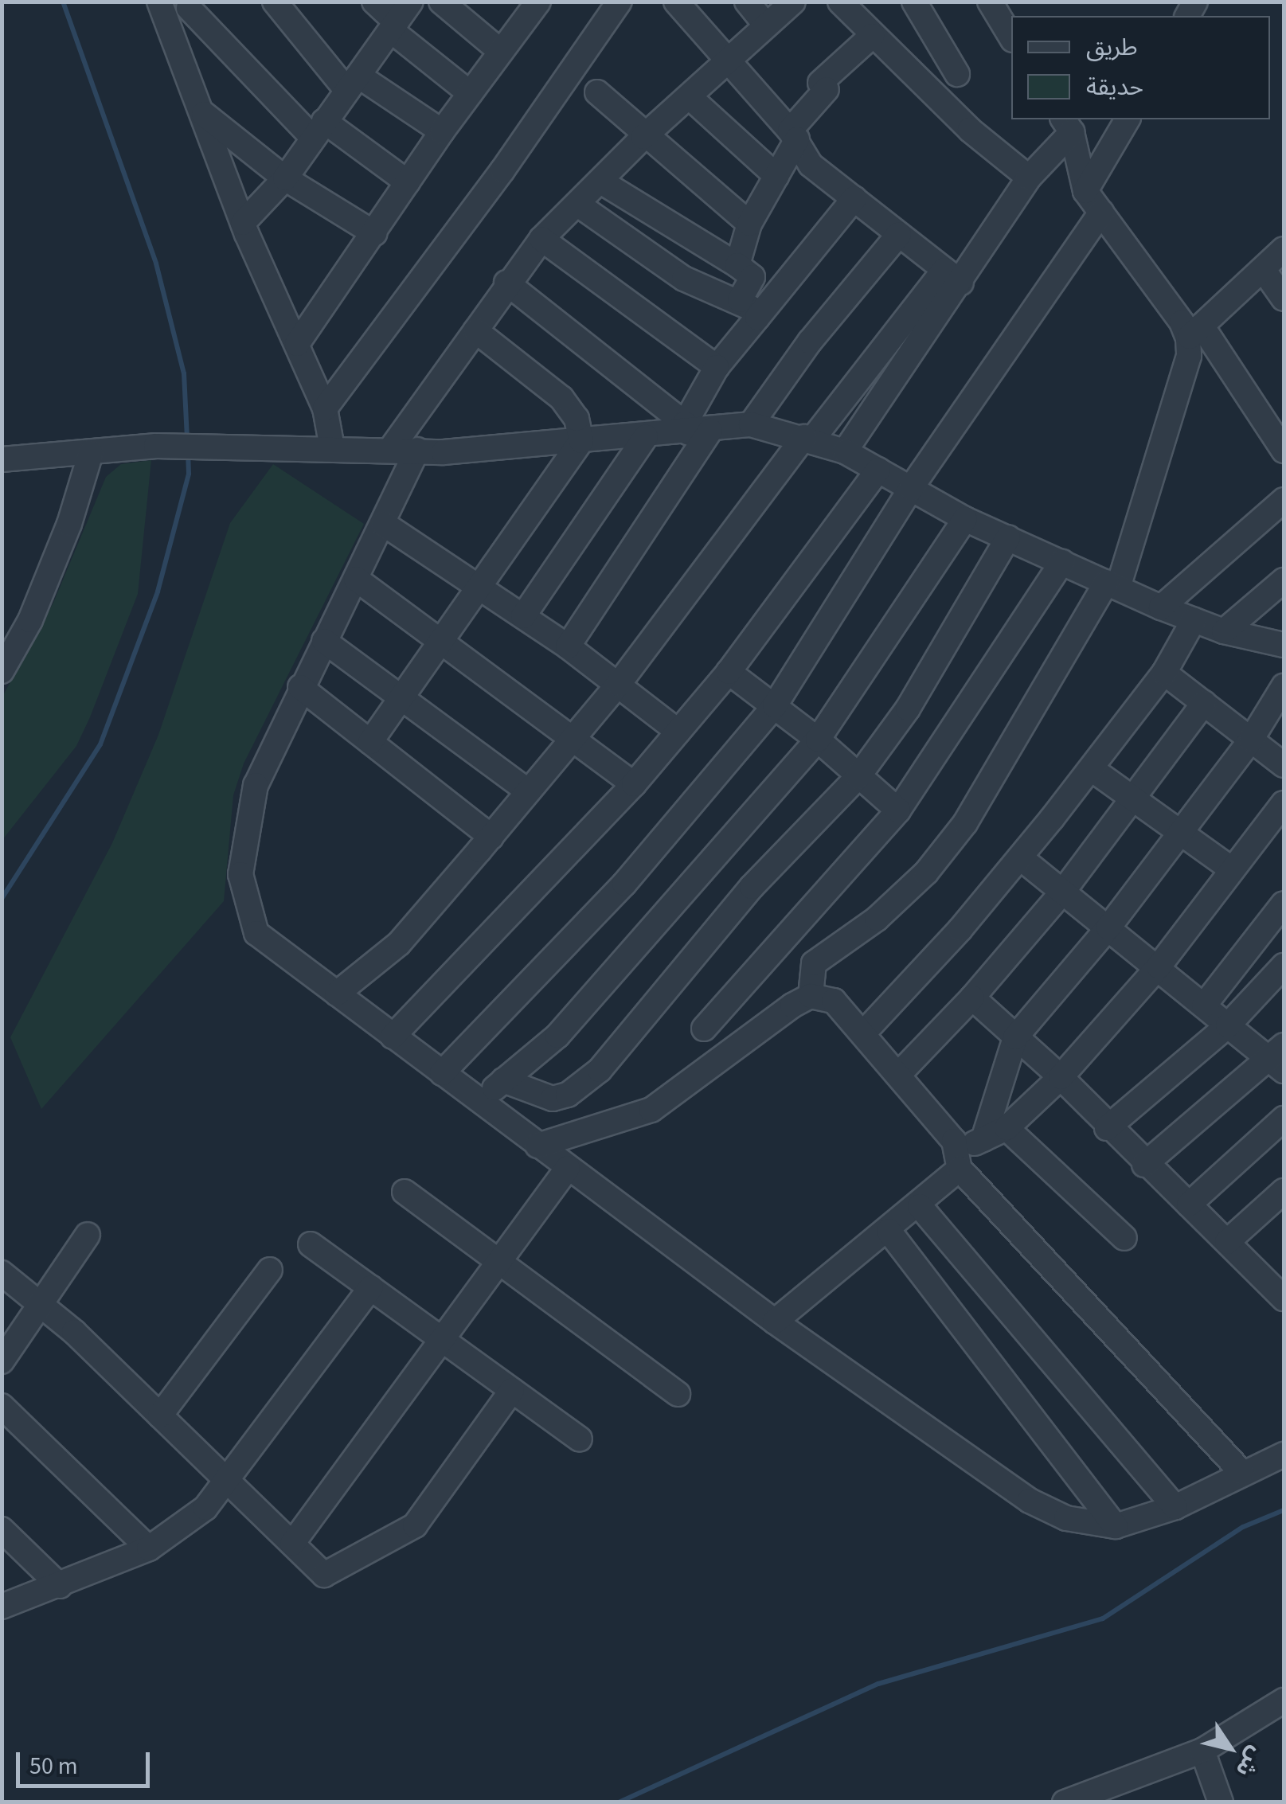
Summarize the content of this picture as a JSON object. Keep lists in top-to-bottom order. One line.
{"legend":["طريق","حديقة"],"scale_bar":"50 m","north":"bottom right"}
